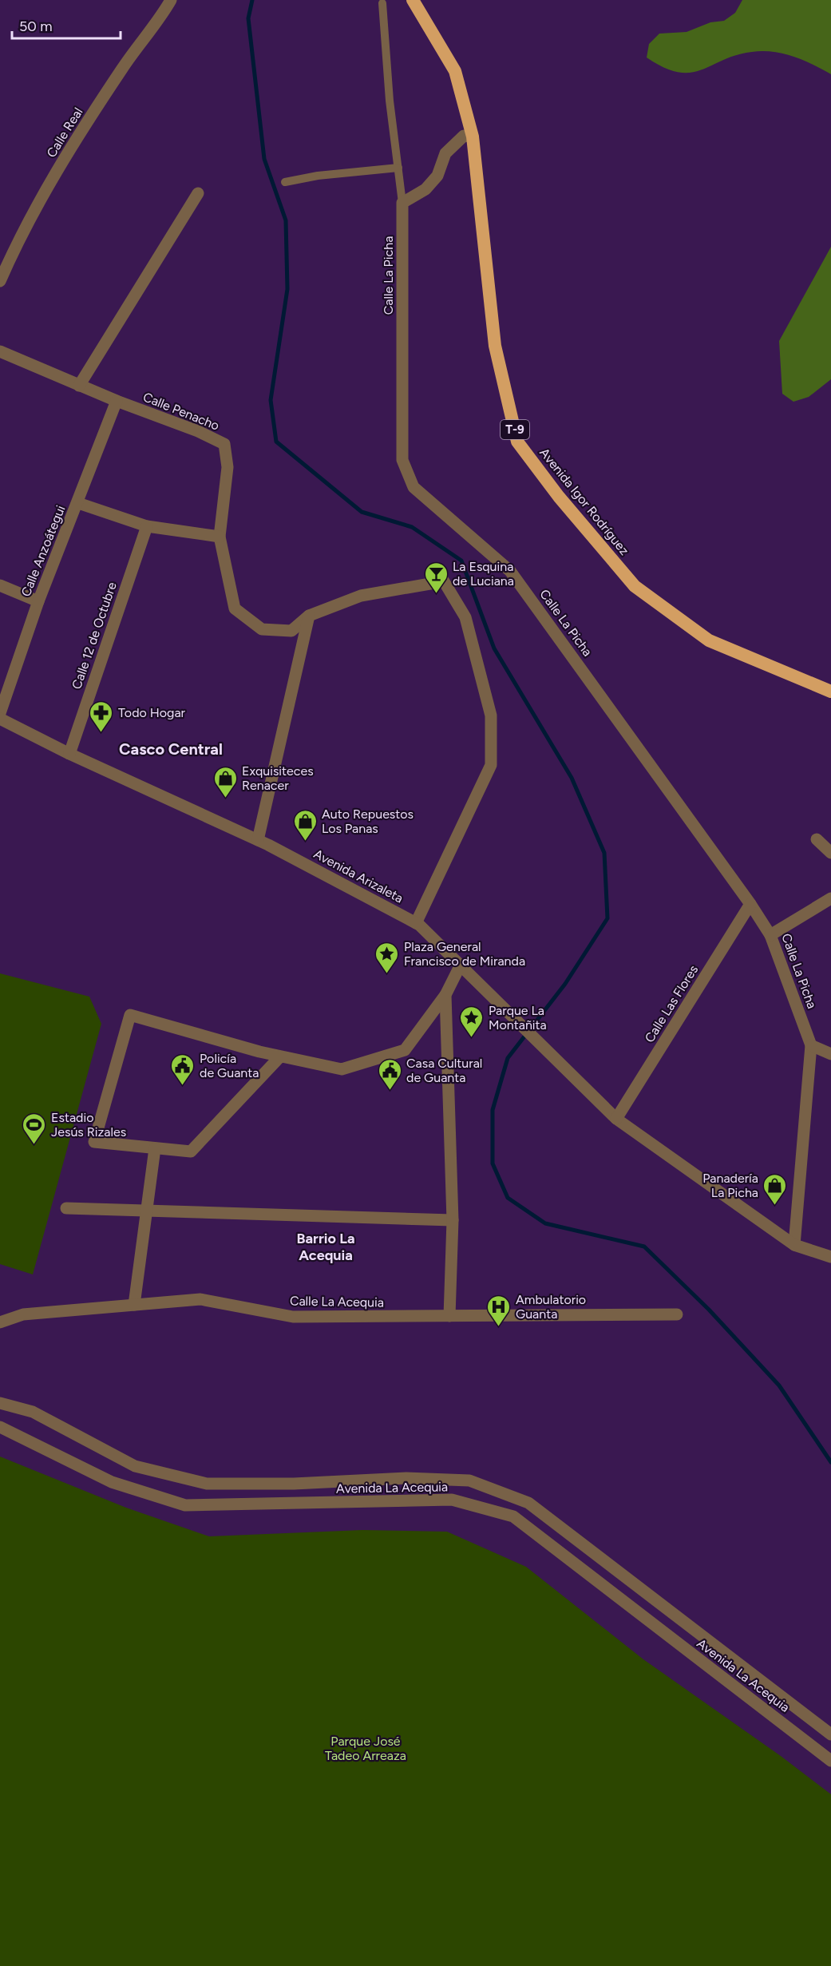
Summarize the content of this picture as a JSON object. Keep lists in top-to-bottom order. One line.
{"streets":{"highway":["T-9","Avenida Igor Rodríguez"],"street":["Calle Real","Calle La Picha","Calle Penacho","Calle Anzoátegui","Calle 12 de Octubre","Avenida Arizaleta","Calle Las Flores","Calle La Acequia","Avenida La Acequia"]},"crossings":[["Calle La Picha","Calle Las Flores"],["Calle Penacho","Calle Anzoátegui"],["Calle Penacho","Avenida Arizaleta"],["Calle 12 de Octubre","Avenida Arizaleta"],["Avenida Arizaleta","Calle Las Flores"]],"districts":["Casco Central","Barrio La Acequia"],"parks":["Parque José Tadeo Arreaza"],"places":{"bar":["La Esquina de Luciana"],"pharmacy":["Todo Hogar"],"shop":["Exquisiteces Renacer","Auto Repuestos Los Panas","Panadería La Picha"],"place":["Plaza General Francisco de Miranda","Parque La Montañita"],"public building":["Policía de Guanta","Casa Cultural de Guanta"],"sports":["Estadio Jesús Rizales"],"hospital":["Ambulatorio Guanta"]},"scale_bar":"50 m"}
